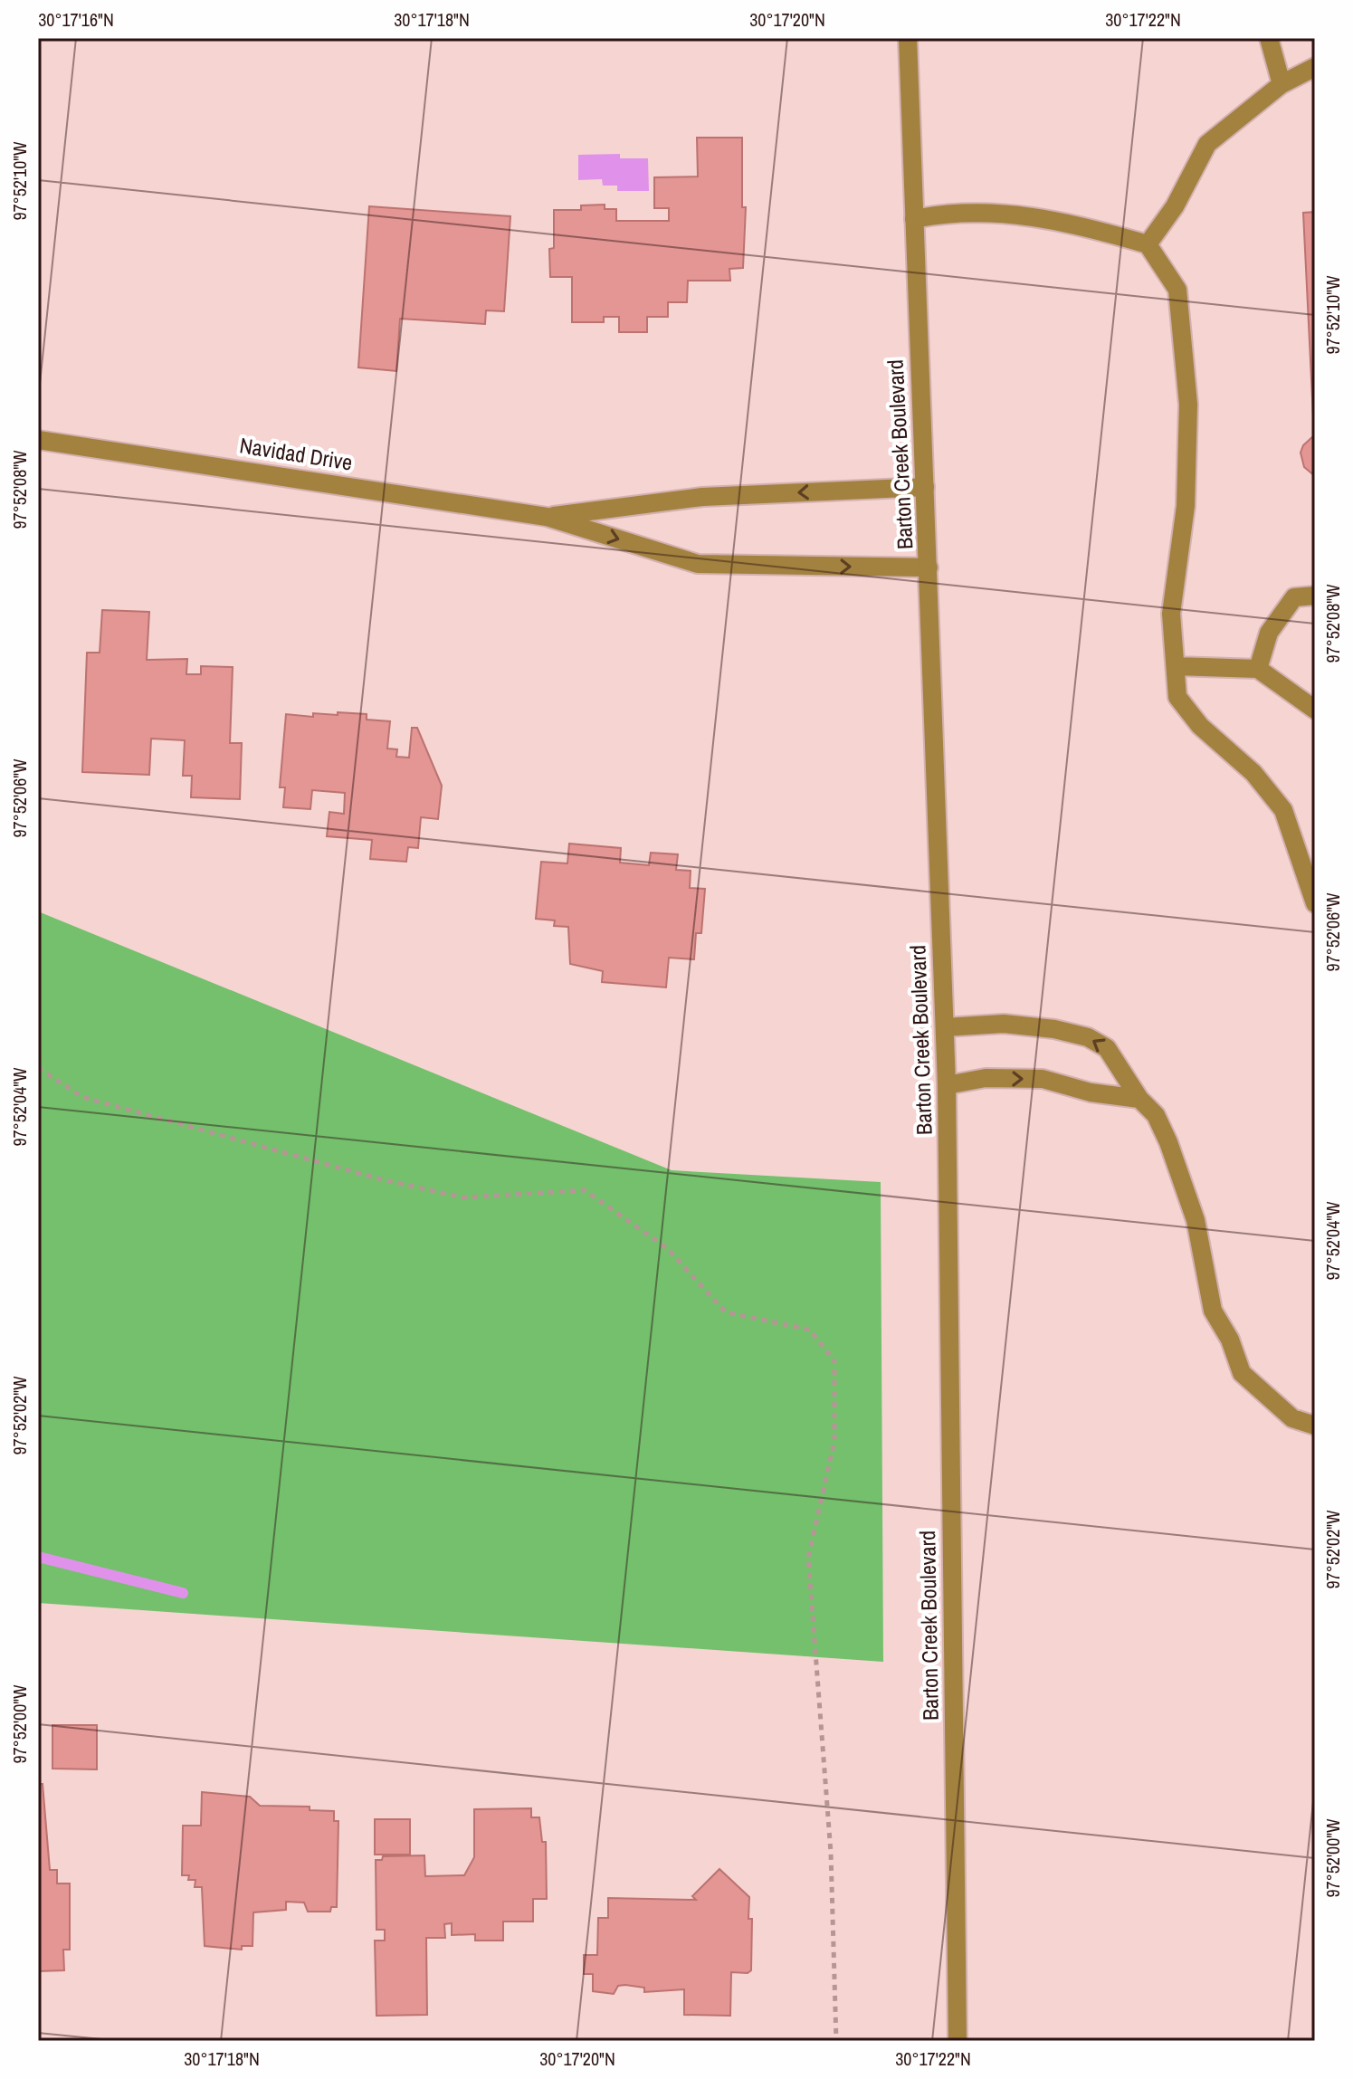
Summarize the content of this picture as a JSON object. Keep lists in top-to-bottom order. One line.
{"streets":{"street":["Navidad Drive","Barton Creek Boulevard"]},"crossings":[["Navidad Drive","Barton Creek Boulevard"]],"coordinates":["30°17'16\"N","30°17'18\"N","30°17'20\"N","30°17'22\"N","97°52'10\"W","97°52'08\"W","97°52'06\"W","97°52'04\"W","97°52'02\"W","97°52'00\"W"]}
